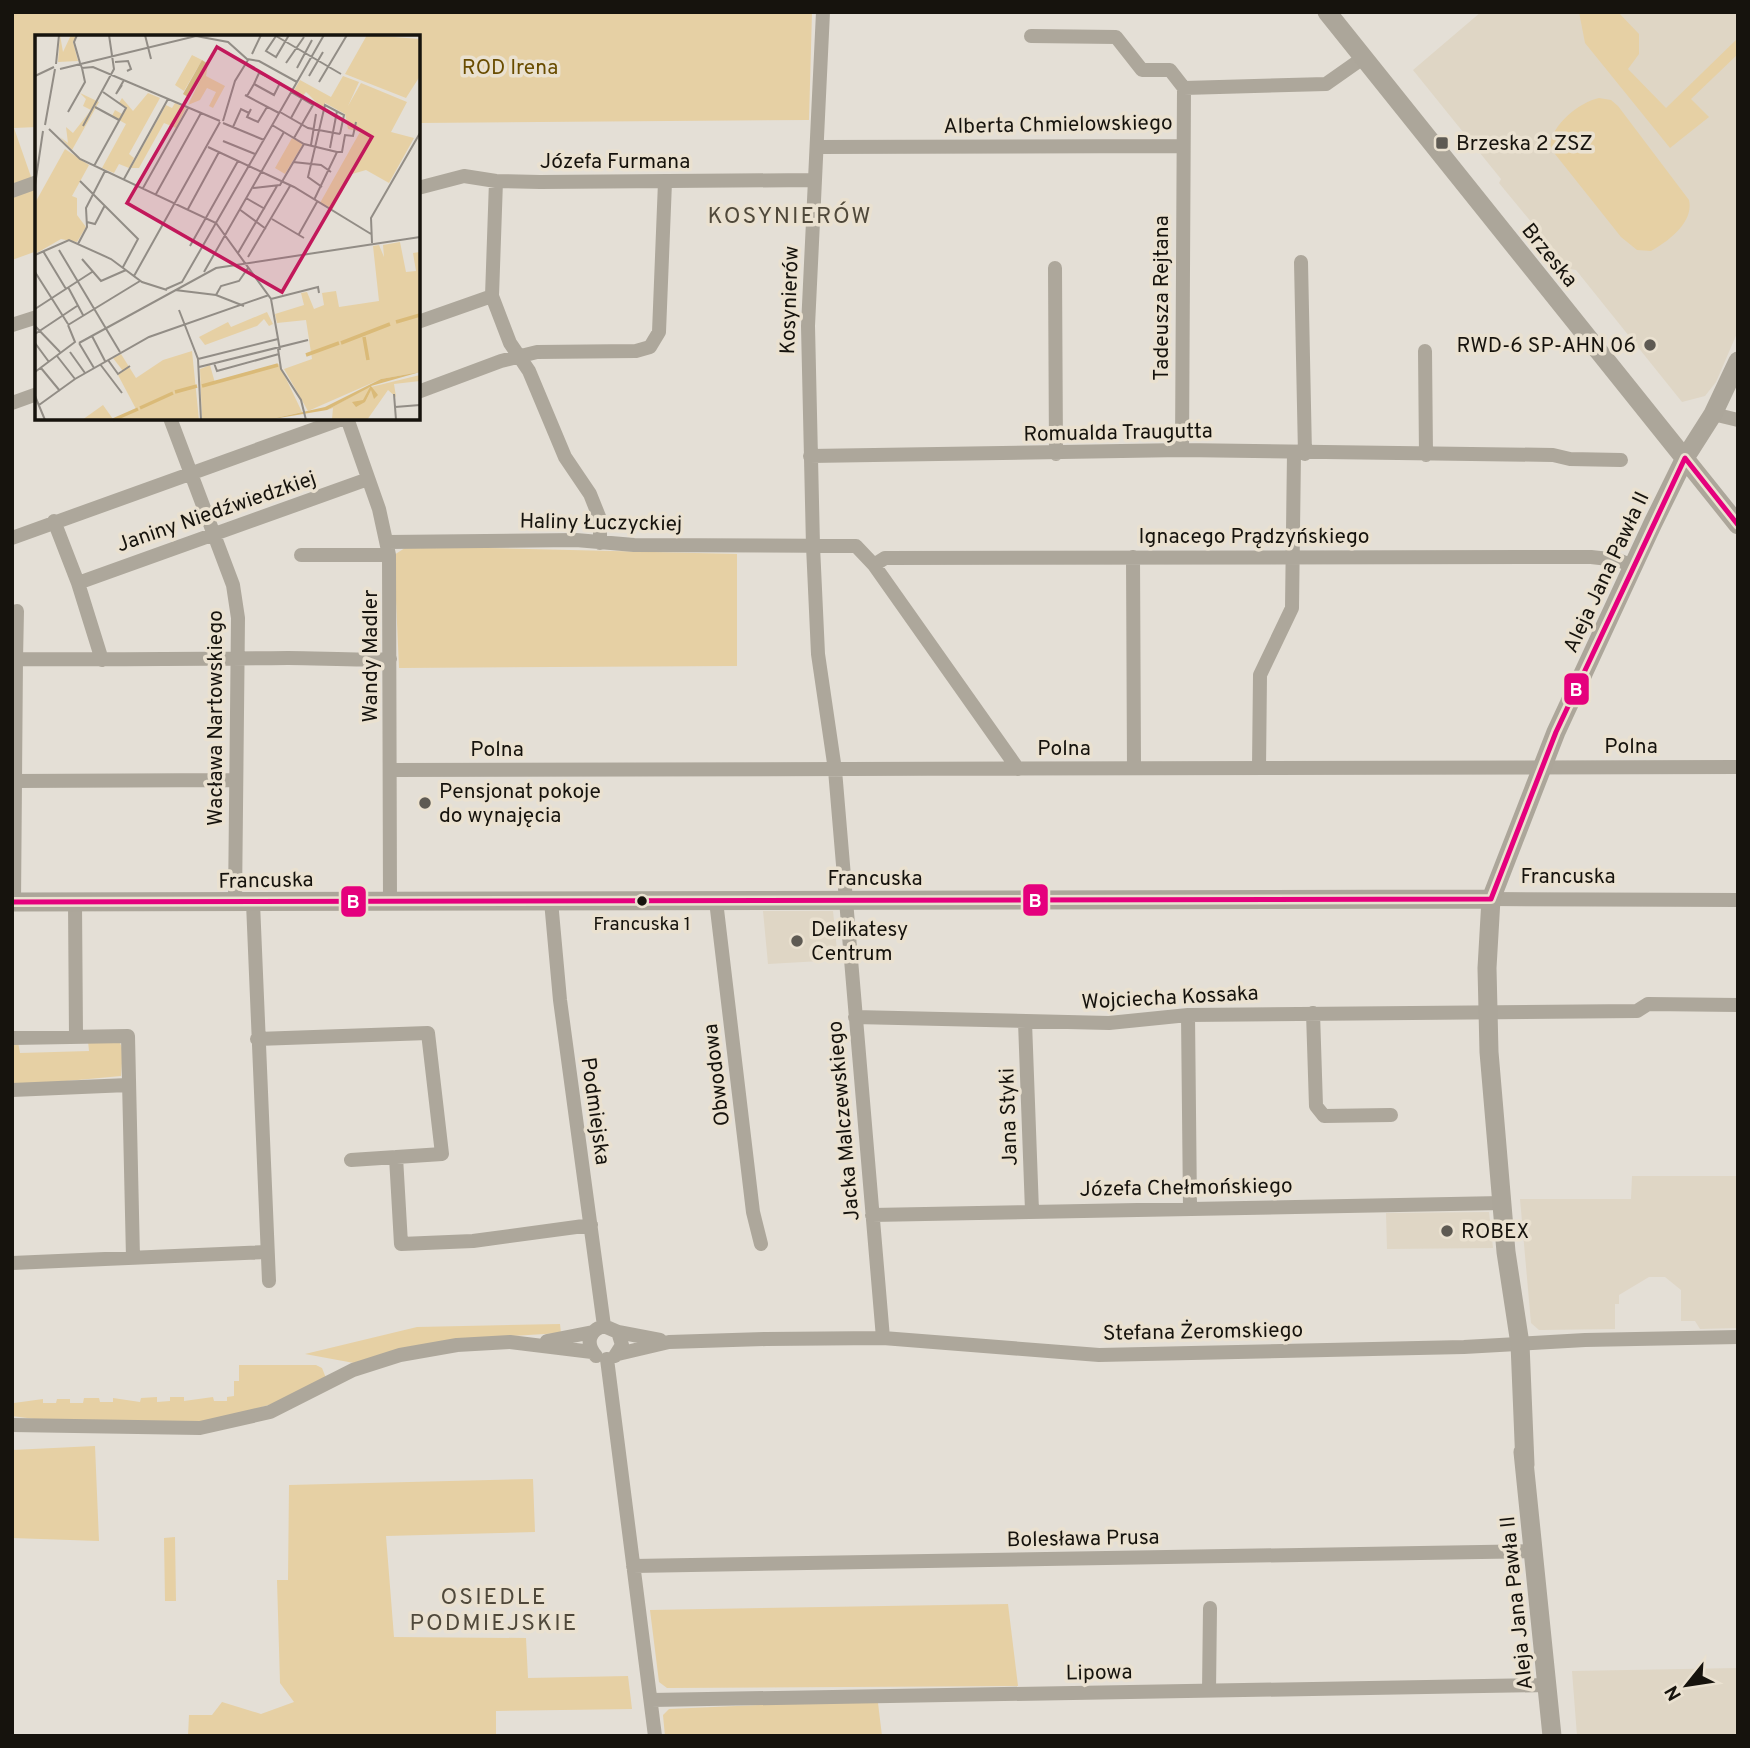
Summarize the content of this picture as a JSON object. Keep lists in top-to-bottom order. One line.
{"streets":{"street":["Alberta Chmielowskiego","Józefa Furmana","Brzeska","Tadeusza Rejtana","Kosynierów","Romualda Traugutta","Janiny Niedźwiedzkiej","Haliny Łuczyckiej","Ignacego Prądzyńskiego","Aleja Jana Pawła II","Wandy Madler","Wacława Nartowskiego","Polna","Francuska","Wojciecha Kossaka","Obwodowa","Podmiejska","Jana Styki","Jacka Malczewskiego","Józefa Chełmońskiego","Stefana Żeromskiego","Bolesława Prusa","Lipowa"]},"crossings":[["Alberta Chmielowskiego","Brzeska"],["Alberta Chmielowskiego","Tadeusza Rejtana"],["Alberta Chmielowskiego","Kosynierów"],["Józefa Furmana","Kosynierów"],["Brzeska","Aleja Jana Pawła II"],["Tadeusza Rejtana","Romualda Traugutta"],["Kosynierów","Romualda Traugutta"],["Kosynierów","Haliny Łuczyckiej"],["Kosynierów","Polna"],["Kosynierów","Francuska"],["Kosynierów","Jacka Malczewskiego"],["Janiny Niedźwiedzkiej","Wandy Madler"],["Janiny Niedźwiedzkiej","Wacława Nartowskiego"],["Haliny Łuczyckiej","Wandy Madler"],["Ignacego Prądzyńskiego","Aleja Jana Pawła II"],["Aleja Jana Pawła II","Polna"],["Aleja Jana Pawła II","Francuska"],["Aleja Jana Pawła II","Wojciecha Kossaka"],["Aleja Jana Pawła II","Józefa Chełmońskiego"],["Aleja Jana Pawła II","Stefana Żeromskiego"],["Aleja Jana Pawła II","Bolesława Prusa"],["Aleja Jana Pawła II","Lipowa"],["Wandy Madler","Polna"],["Wandy Madler","Francuska"],["Wacława Nartowskiego","Francuska"],["Francuska","Obwodowa"],["Francuska","Podmiejska"],["Francuska","Jacka Malczewskiego"],["Wojciecha Kossaka","Jana Styki"],["Wojciecha Kossaka","Jacka Malczewskiego"],["Podmiejska","Stefana Żeromskiego"],["Jana Styki","Józefa Chełmońskiego"],["Jacka Malczewskiego","Józefa Chełmońskiego"],["Jacka Malczewskiego","Stefana Żeromskiego"]],"districts":["KOSYNIERÓW","OSIEDLE PODMIEJSKIE"],"parks":["ROD Irena"],"places":{"transit":["Brzeska 2 ZSZ"],"other":["RWD-6 SP-AHN 06","Pensjonat pokoje do wynajęcia","Francuska 1","Delikatesy Centrum","ROBEX"]},"lines":["transit line B"],"north":"bottom left"}
